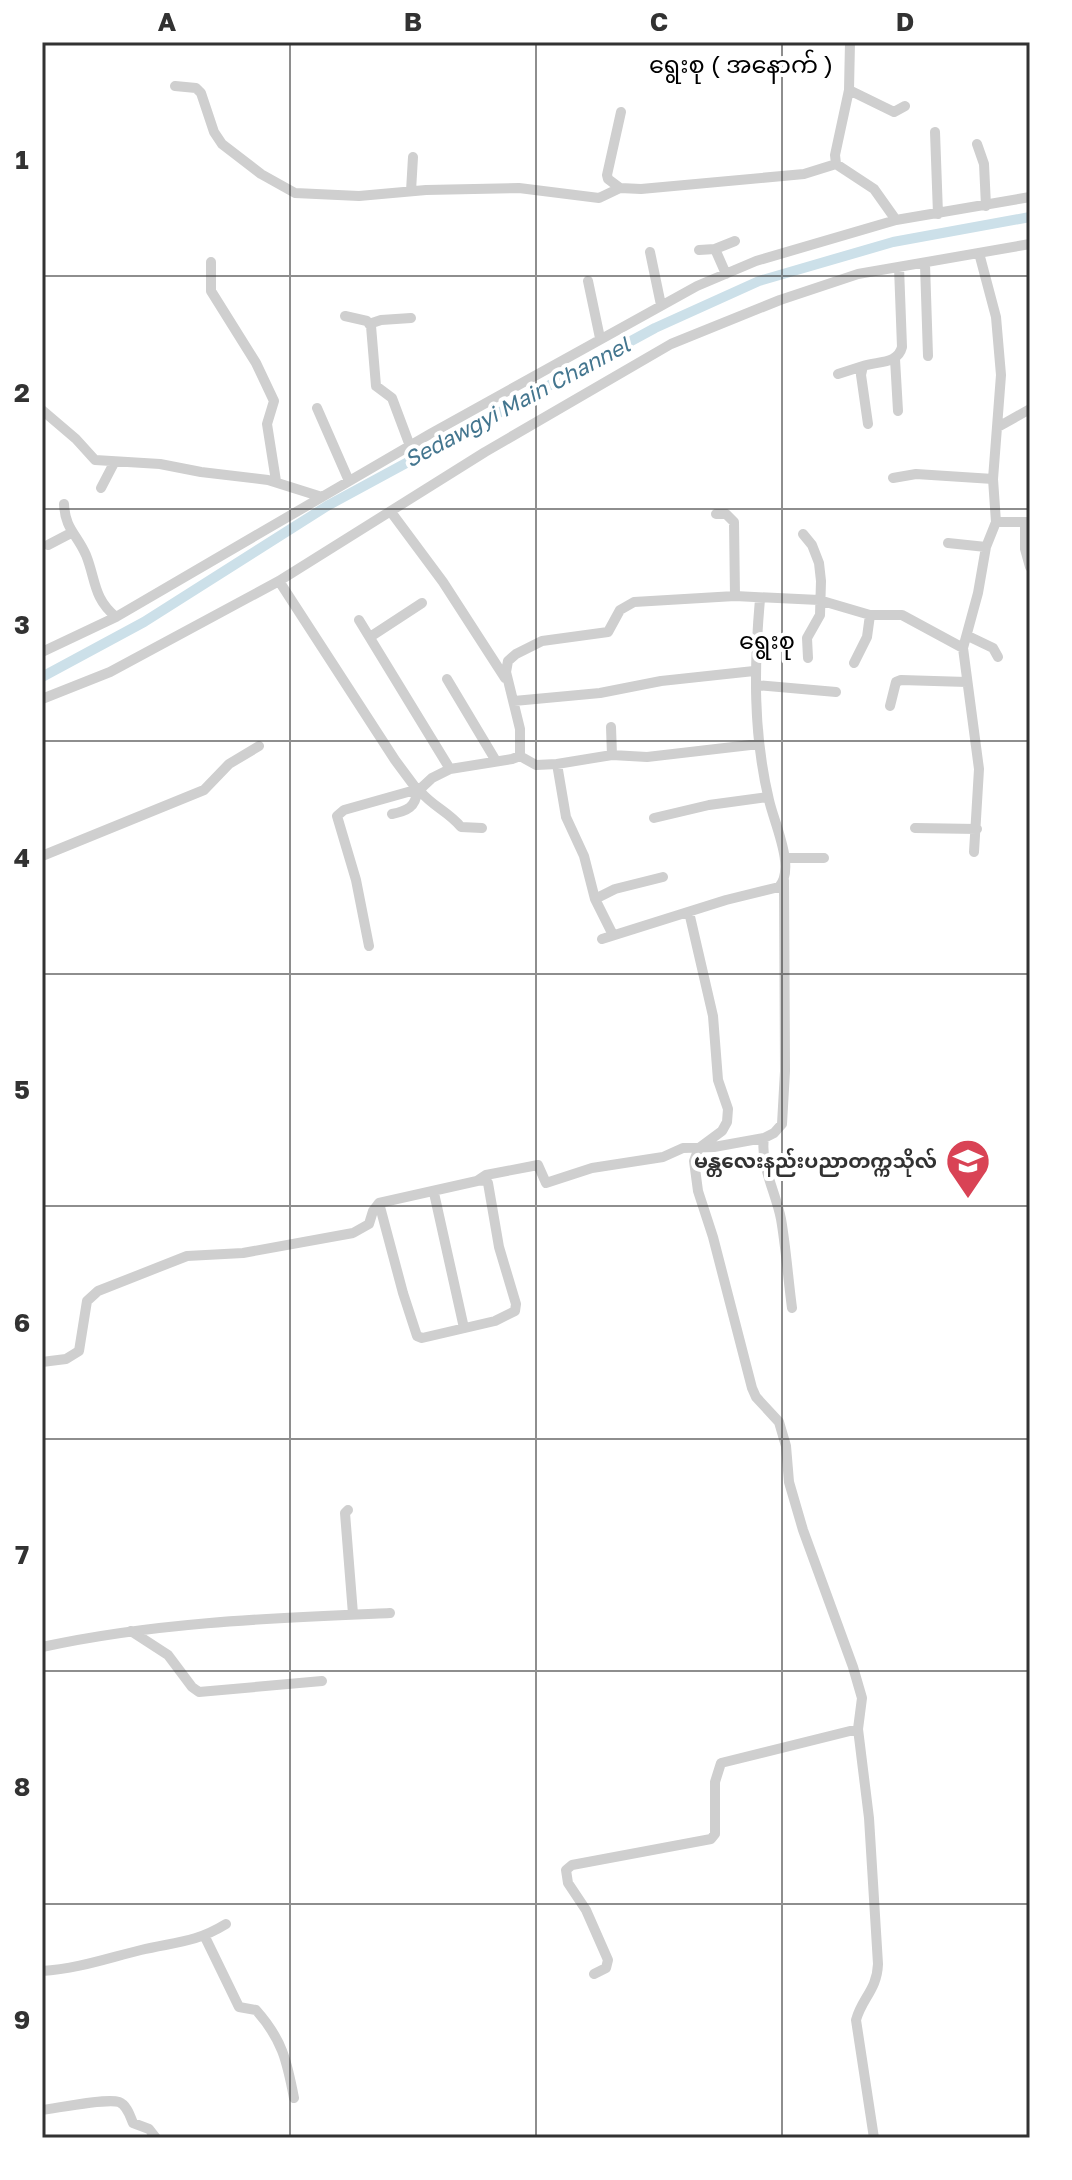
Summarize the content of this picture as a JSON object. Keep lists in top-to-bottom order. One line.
{"districts":["ရွေးစု ( အနောက် )","ရွေးစု"],"water":["Sedawgyi Main Channel"],"places":{"school or university":["မန္တလေးနည်းပညာတက္ကသိုလ်"]},"grid":{"columns":["A","B","C","D"],"rows":["1","2","3","4","5","6","7","8","9"]}}
